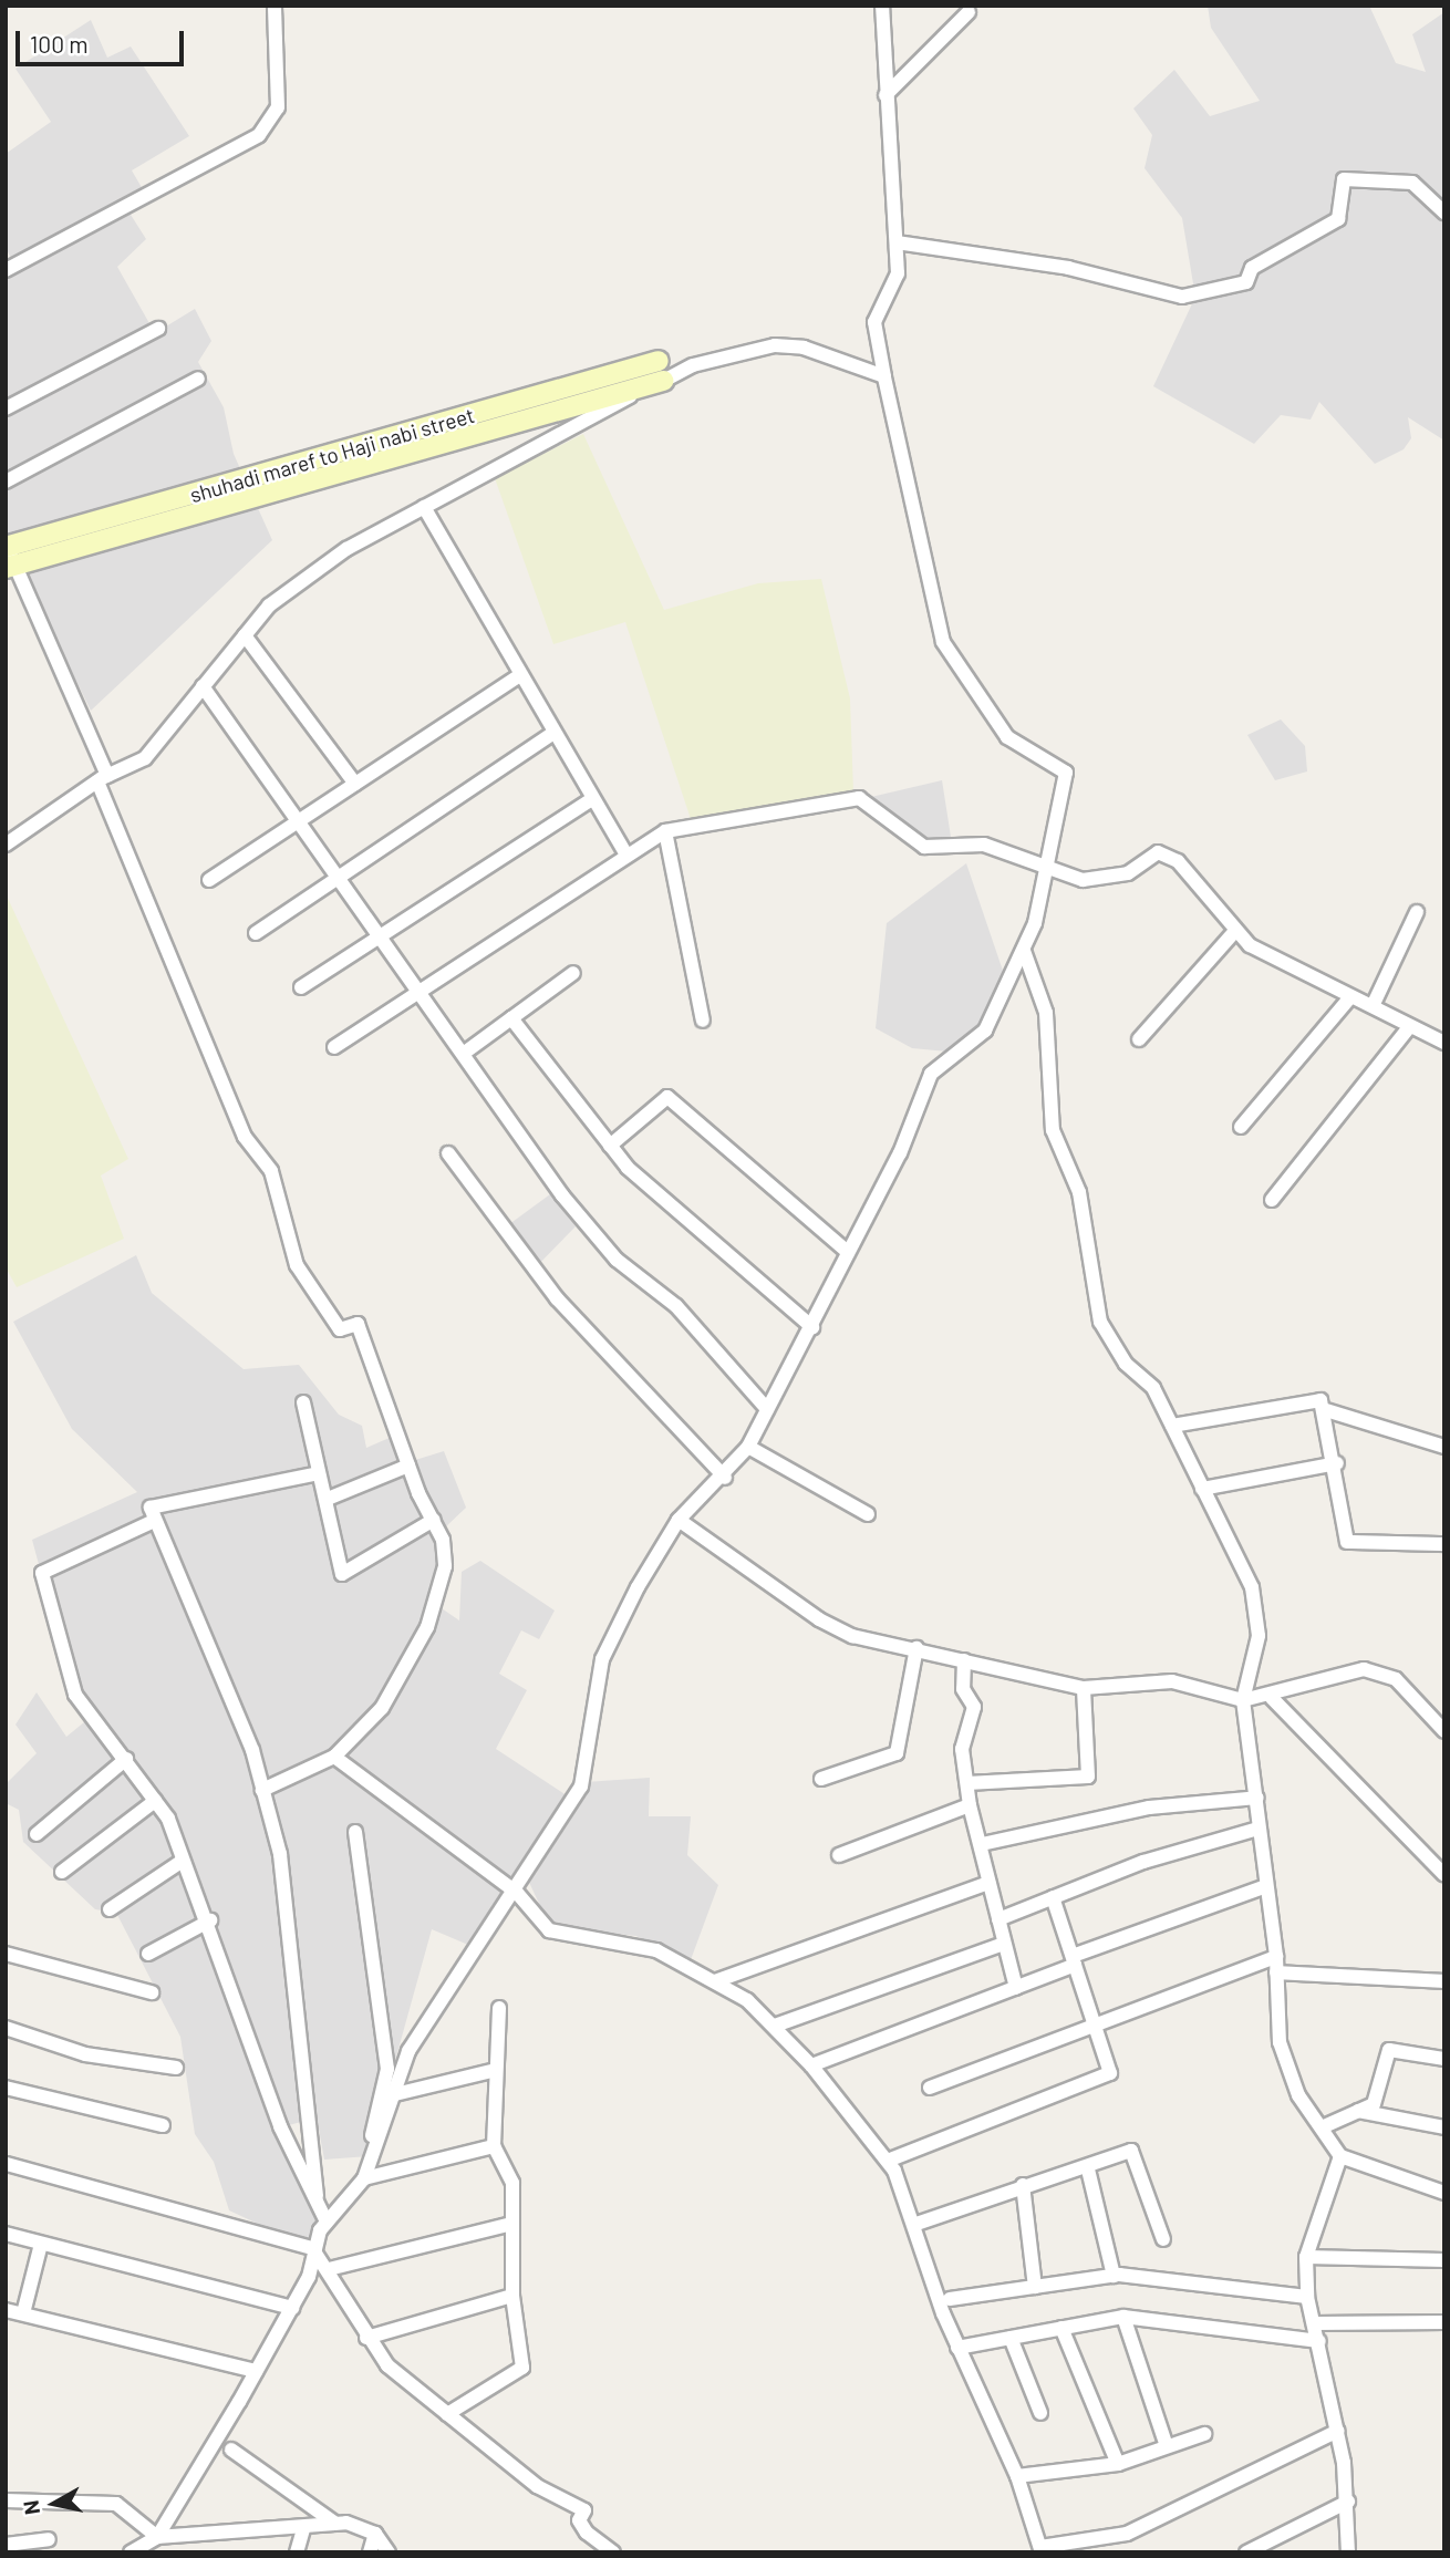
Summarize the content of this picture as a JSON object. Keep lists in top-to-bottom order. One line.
{"streets":{"main road":["shuhadi maref to Haji nabi street"]},"scale_bar":"100 m","north":"left"}
